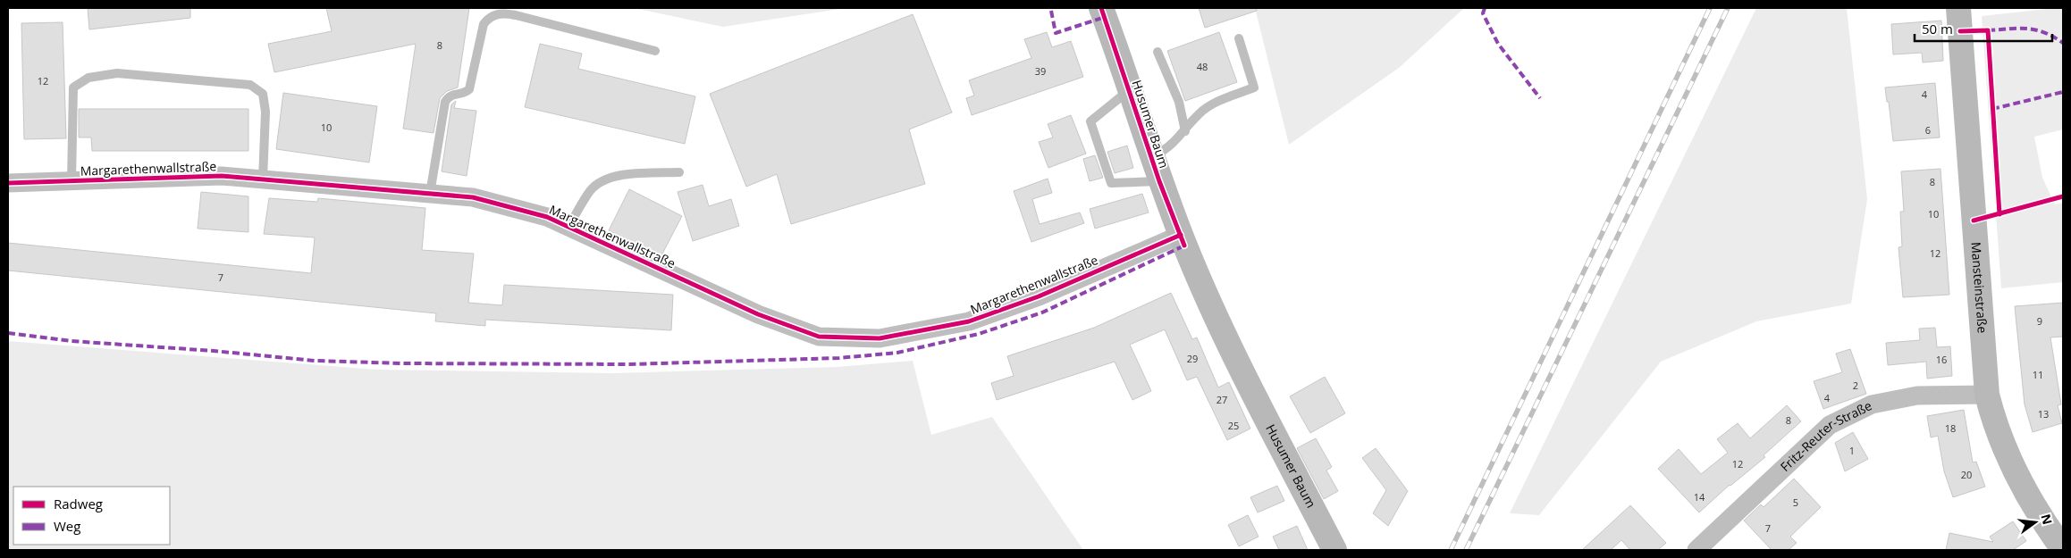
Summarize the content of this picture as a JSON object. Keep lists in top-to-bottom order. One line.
{"streets":{"street":["Husumer Baum","Margarethenwallstraße","Mansteinstraße","Fritz-Reuter-Straße"]},"crossings":[["Husumer Baum","Margarethenwallstraße"],["Mansteinstraße","Fritz-Reuter-Straße"]],"house_numbers":["8","48","39","12","4","10","6","8","10","12","7","9","29","16","11","2","4","27","13","8","25","18","1","12","20","14","5","7"],"legend":["Radweg","Weg"],"scale_bar":"50 m","north":"right"}
